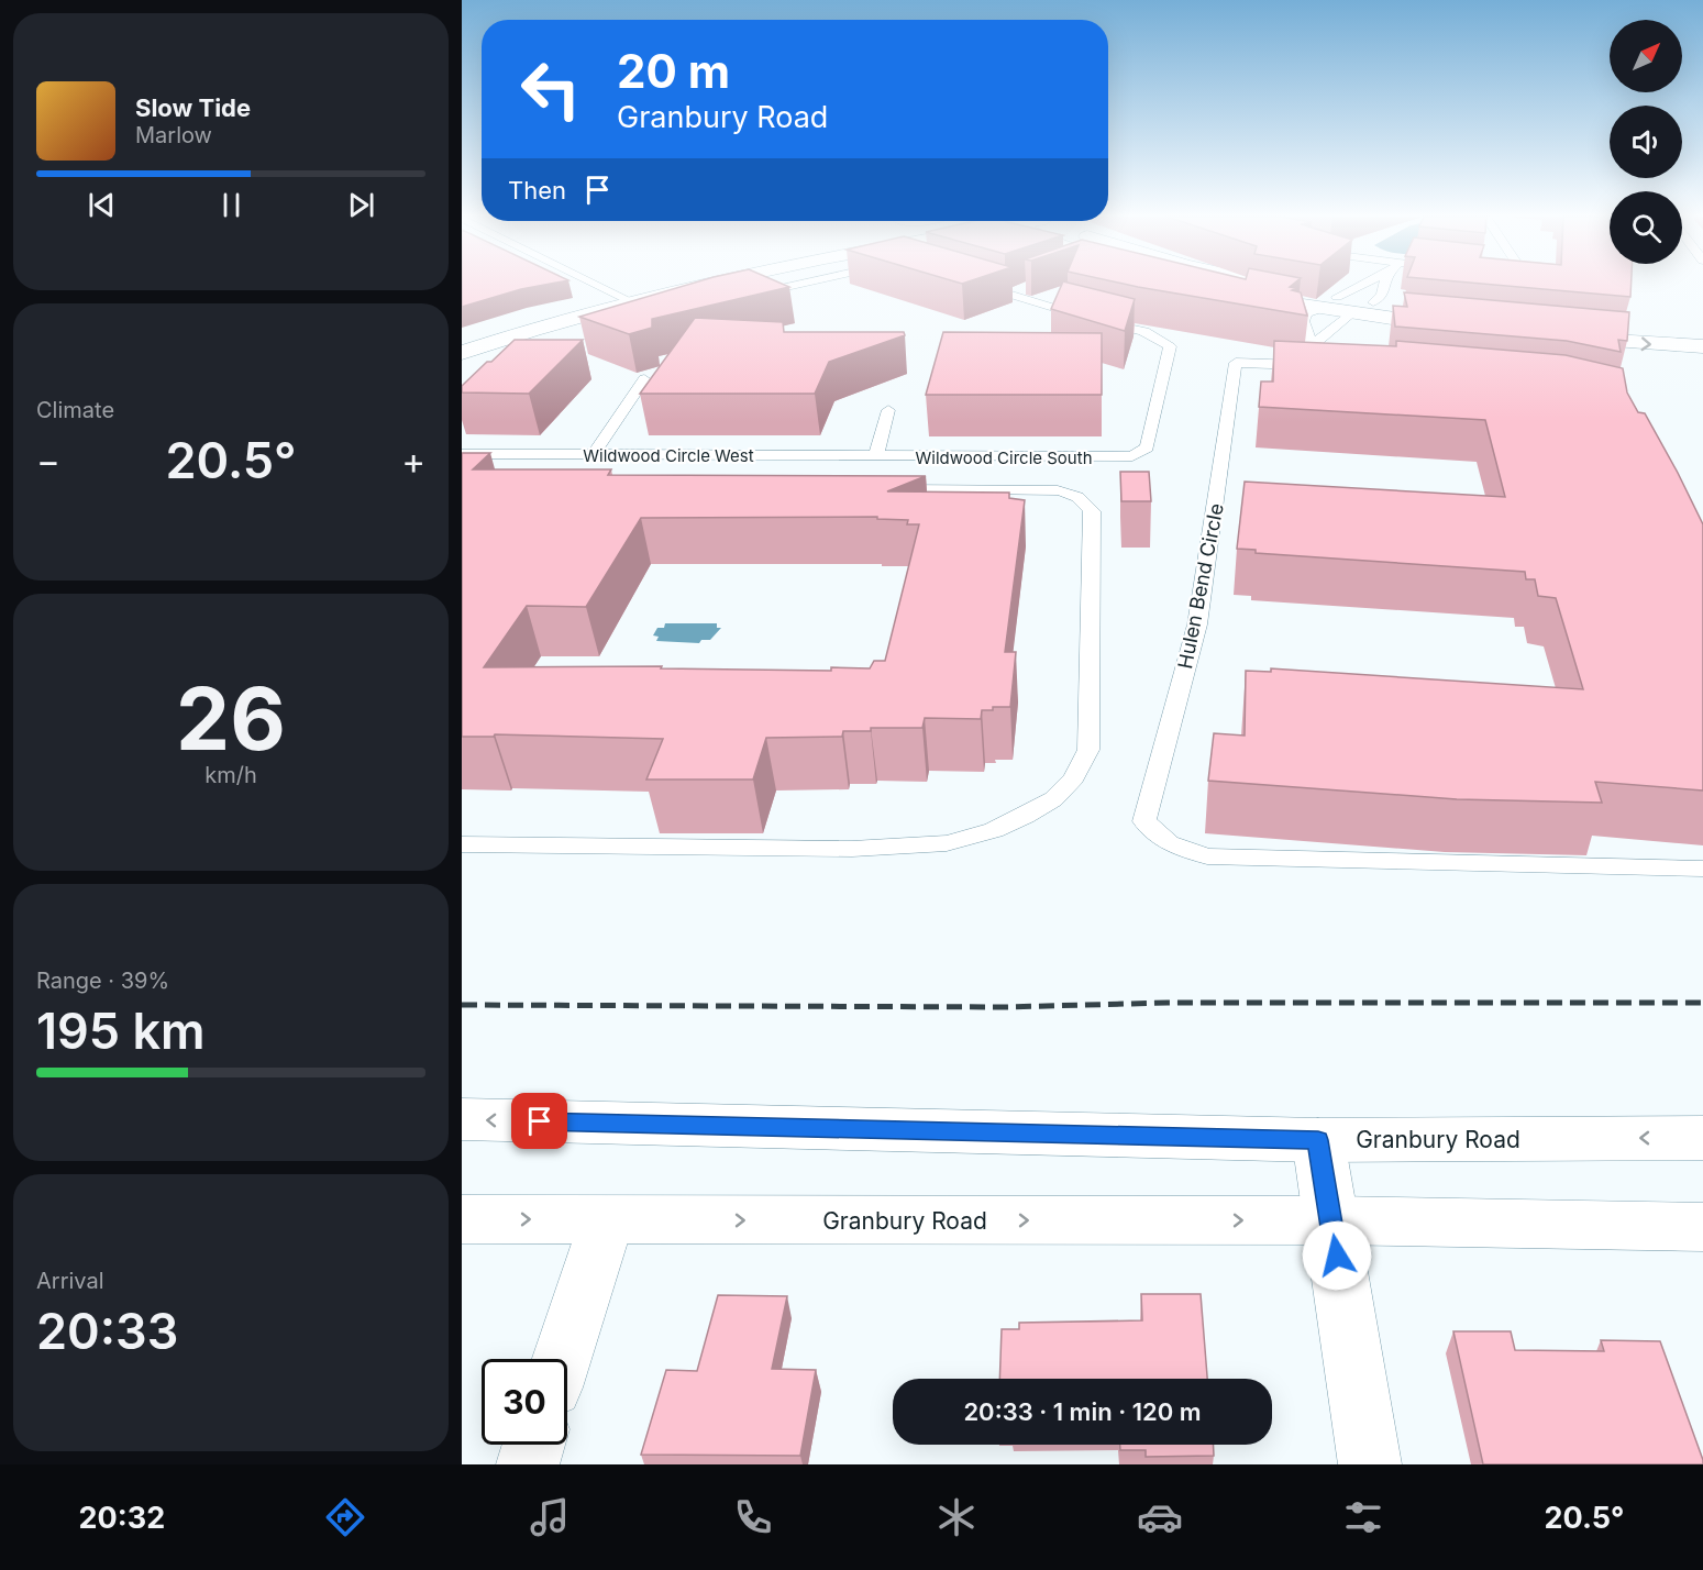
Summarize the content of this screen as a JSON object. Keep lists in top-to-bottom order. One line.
{"streets":{"street":["Granbury Road"],"lane":["Wildwood Circle West","Wildwood Circle South","Hulen Bend Circle"]},"crossings":[["Wildwood Circle West","Wildwood Circle South"]],"north":"top right","page":{"turn":["20 m","Granbury Road"],"song":["Slow Tide","Marlow"],"then":"Then","tile":["Climate",["26","km/h"],["Range · 39%","195 km"],["Arrival","20:33"]],"heat":["−","20.5°","+"],"limit":"30","trip":"20:33 · 1 min · 120 m","tabs":["20:32","20.5°"]}}
